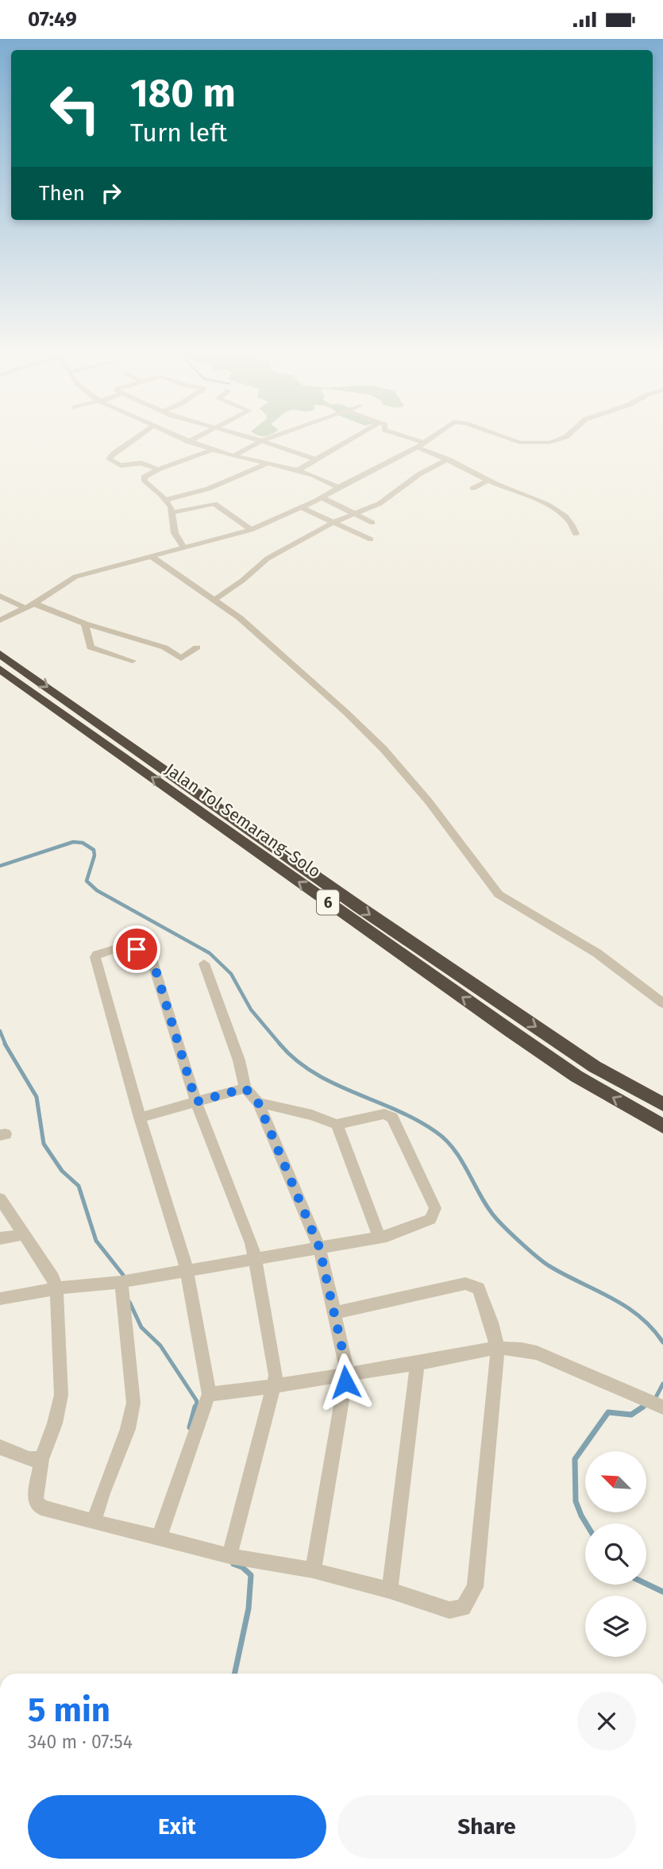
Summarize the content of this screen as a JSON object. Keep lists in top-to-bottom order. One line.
{"streets":{"highway":["Jalan Tol Semarang–Solo","6"]},"north":"top left","page":{"status":"07:49","turn":["180 m","Turn left"],"then":"Then","heading":["5 min","340 m · 07:54"],"buttons":["Exit","Share"]}}
